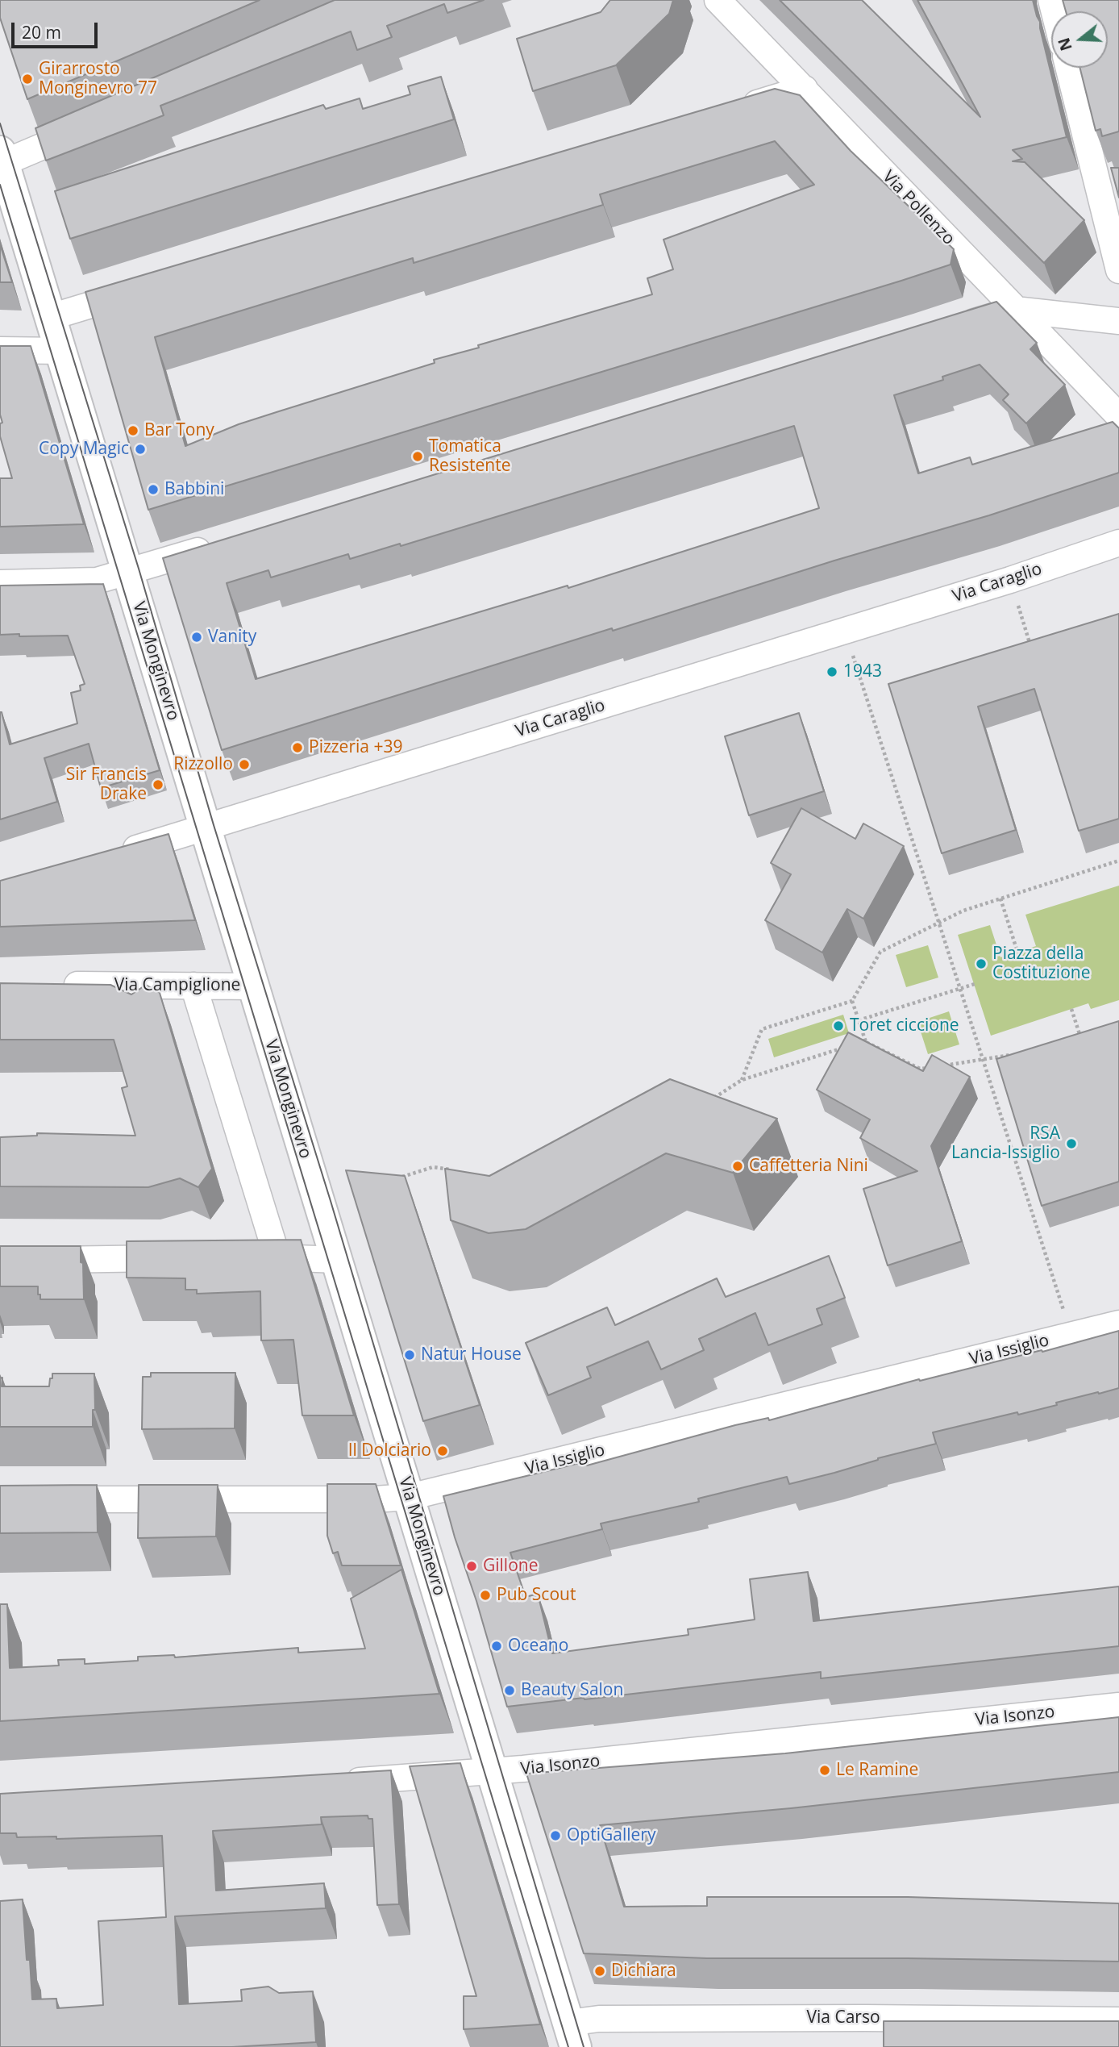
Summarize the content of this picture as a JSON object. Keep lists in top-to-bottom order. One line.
{"streets":{"street":["Via Pollenzo","Via Caraglio","Via Monginevro","Via Campiglione","Via Issiglio","Via Isonzo","Via Carso"]},"crossings":[["Via Caraglio","Via Monginevro"],["Via Monginevro","Via Campiglione"],["Via Monginevro","Via Issiglio"],["Via Monginevro","Via Isonzo"],["Via Monginevro","Via Carso"]],"places":["Girarrosto Monginevro 77","Bar Tony","Copy Magic","Tomatica Resistente","Babbini","Vanity","1943","Pizzeria +39","Rizzollo","Sir Francis Drake","Piazza della Costituzione","Toret ciccione","RSA Lancia-Issiglio","Caffetteria Nini","Natur House","Il Dolciario","Gillone","Pub Scout","Oceano","Beauty Salon","Le Ramine","OptiGallery","Dichiara"],"scale_bar":"20 m","north":"left"}
